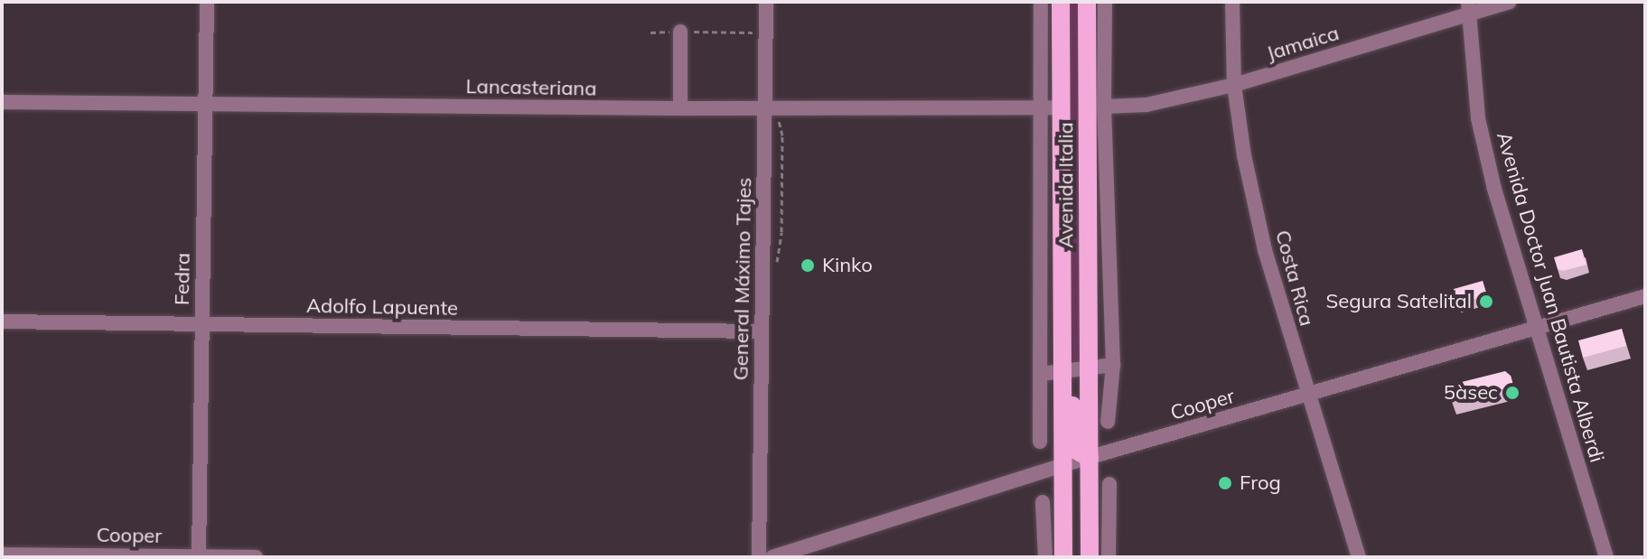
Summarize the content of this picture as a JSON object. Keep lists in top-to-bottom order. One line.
{"streets":{"main road":["Avenida Italia"],"street":["Jamaica","Lancasteriana","Costa Rica","Fedra","General Máximo Tajes","Avenida Doctor Juan Bautista Alberdi","Adolfo Lapuente","Cooper"]},"crossings":[["Jamaica","Avenida Italia"],["Jamaica","Costa Rica"],["Jamaica","Avenida Doctor Juan Bautista Alberdi"],["Lancasteriana","Avenida Italia"],["Lancasteriana","Fedra"],["Lancasteriana","General Máximo Tajes"],["Avenida Italia","Cooper"],["Costa Rica","Cooper"],["Fedra","Adolfo Lapuente"],["Fedra","Cooper"],["General Máximo Tajes","Adolfo Lapuente"],["Avenida Doctor Juan Bautista Alberdi","Cooper"]],"places":["Kinko","Segura Satelital","5àsec","Frog"]}
